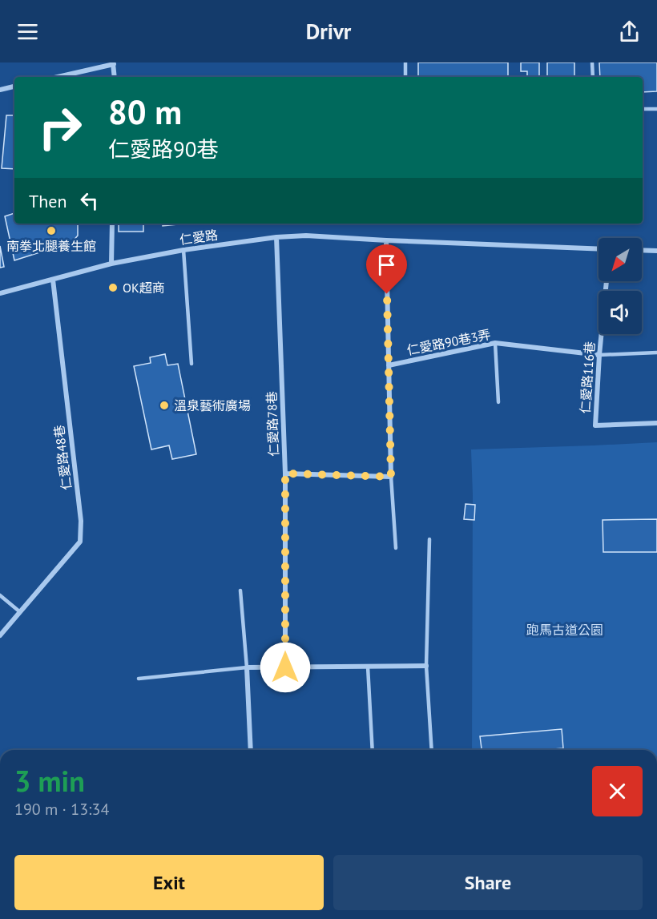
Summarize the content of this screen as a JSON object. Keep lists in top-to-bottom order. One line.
{"streets":{"street":["仁愛路","仁愛路90巷3弄","仁愛路116巷","仁愛路78巷","仁愛路48巷"]},"crossings":[["仁愛路","仁愛路78巷"],["仁愛路","仁愛路48巷"],["仁愛路90巷3弄","仁愛路116巷"]],"parks":["跑馬古道公園"],"places":["南拳北腿養生館","OK超商","溫泉藝術廣場"],"north":"bottom left","page":{"header":"Drivr","turn":["80 m","仁愛路90巷"],"then":"Then","heading":["3 min","190 m · 13:34"],"buttons":["Exit","Share"]}}
